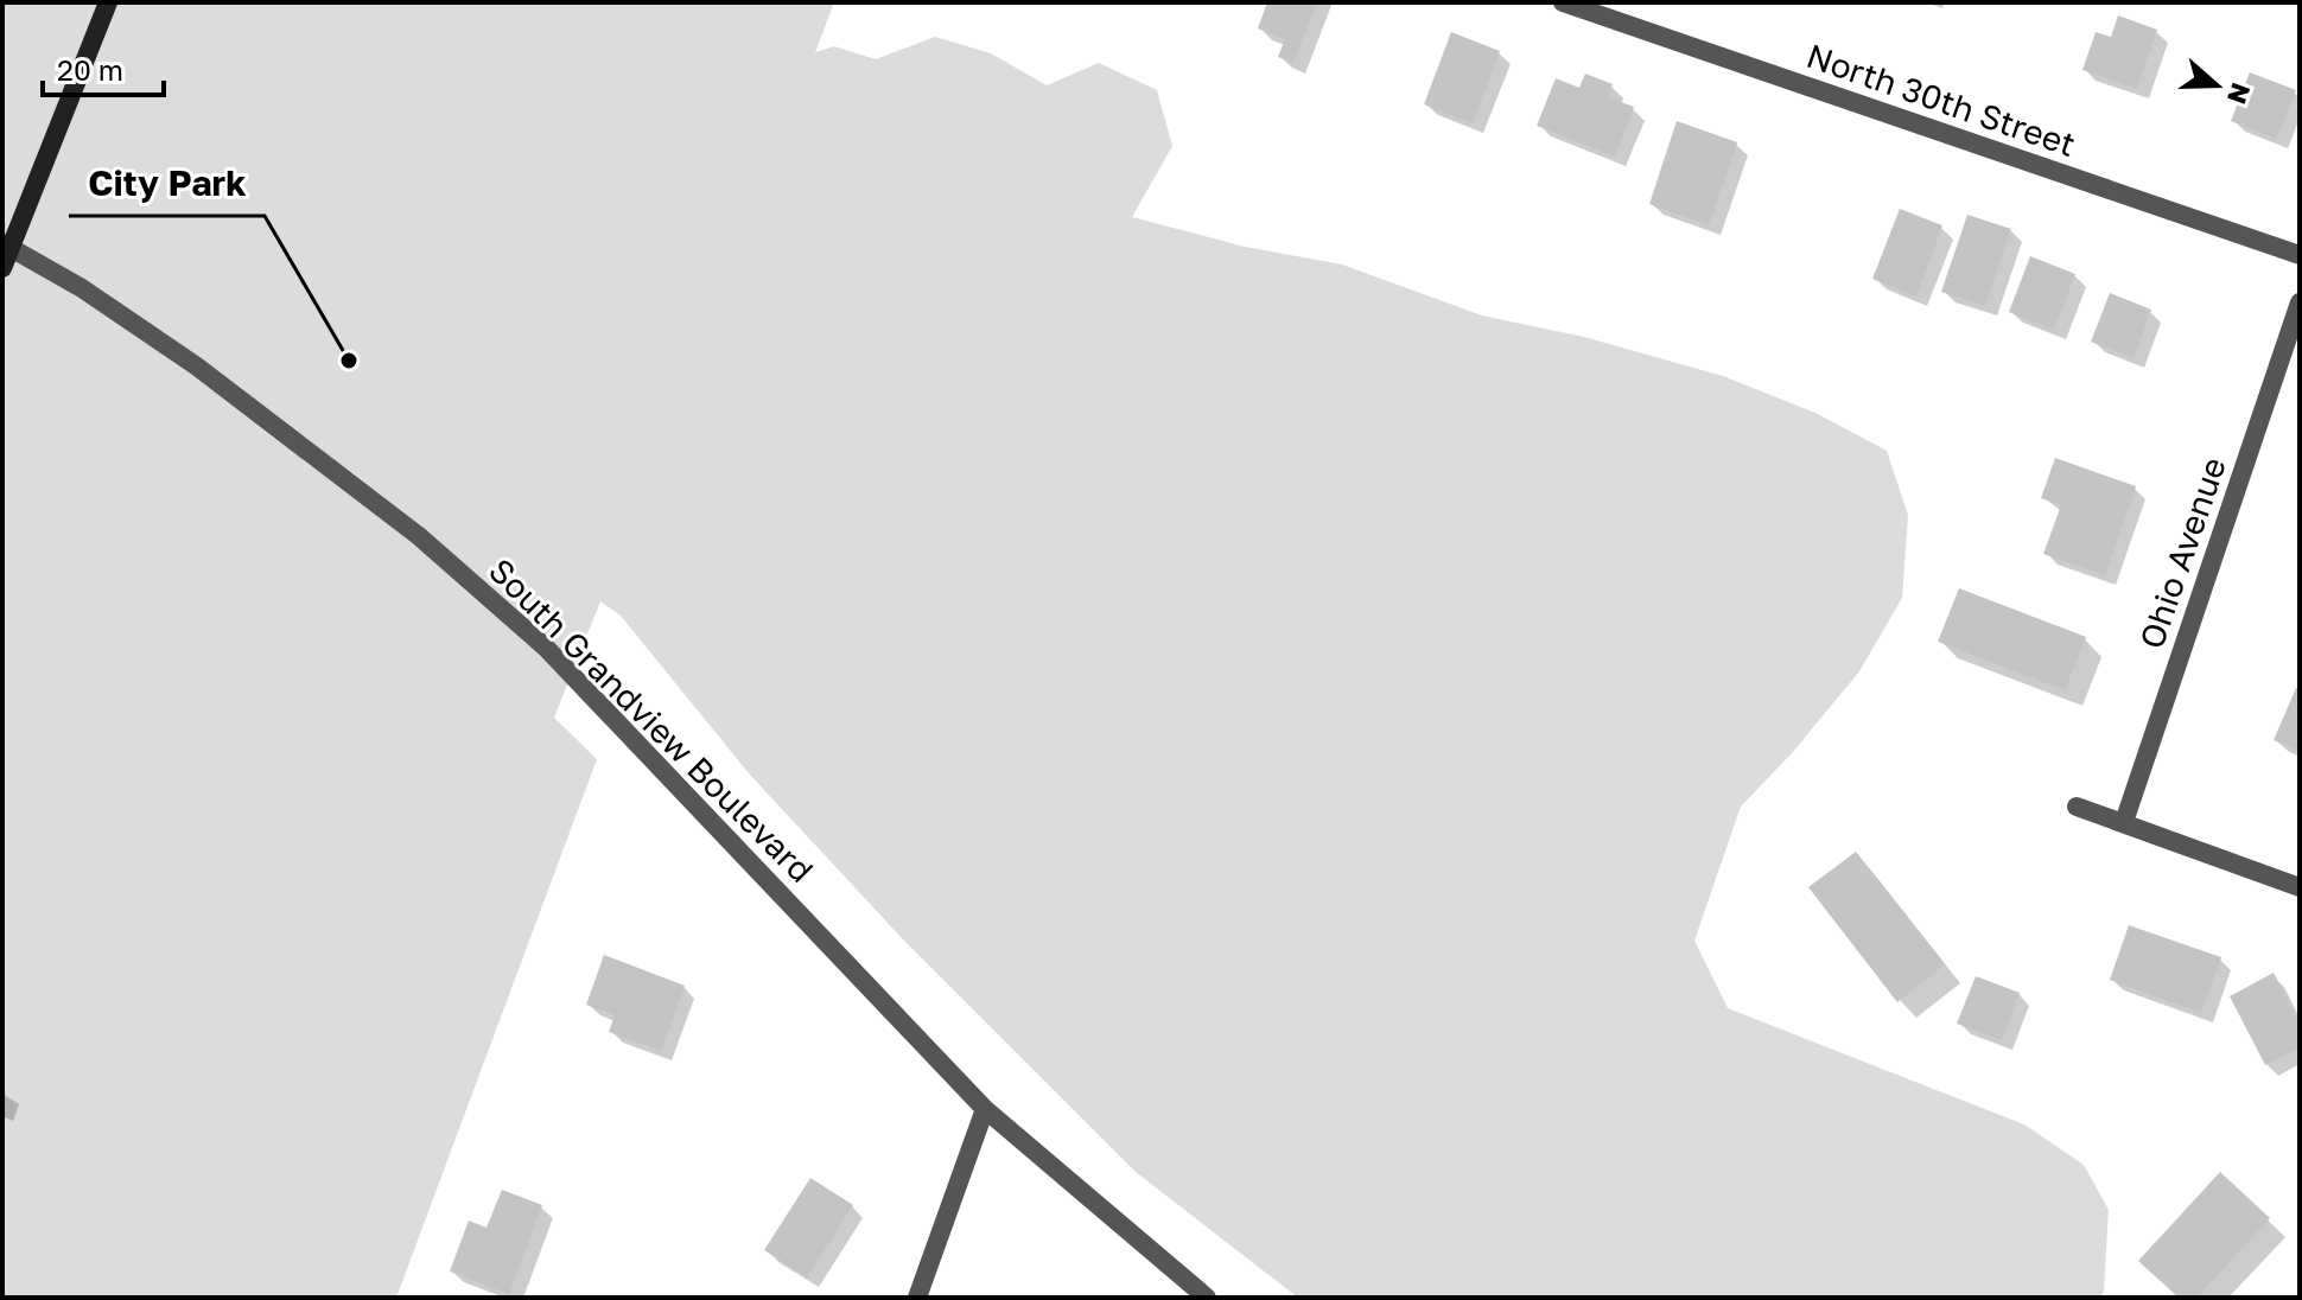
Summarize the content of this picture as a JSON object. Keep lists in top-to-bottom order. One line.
{"streets":{"street":["North 30th Street","Ohio Avenue","South Grandview Boulevard"]},"places":["City Park"],"scale_bar":"20 m","north":"right"}
